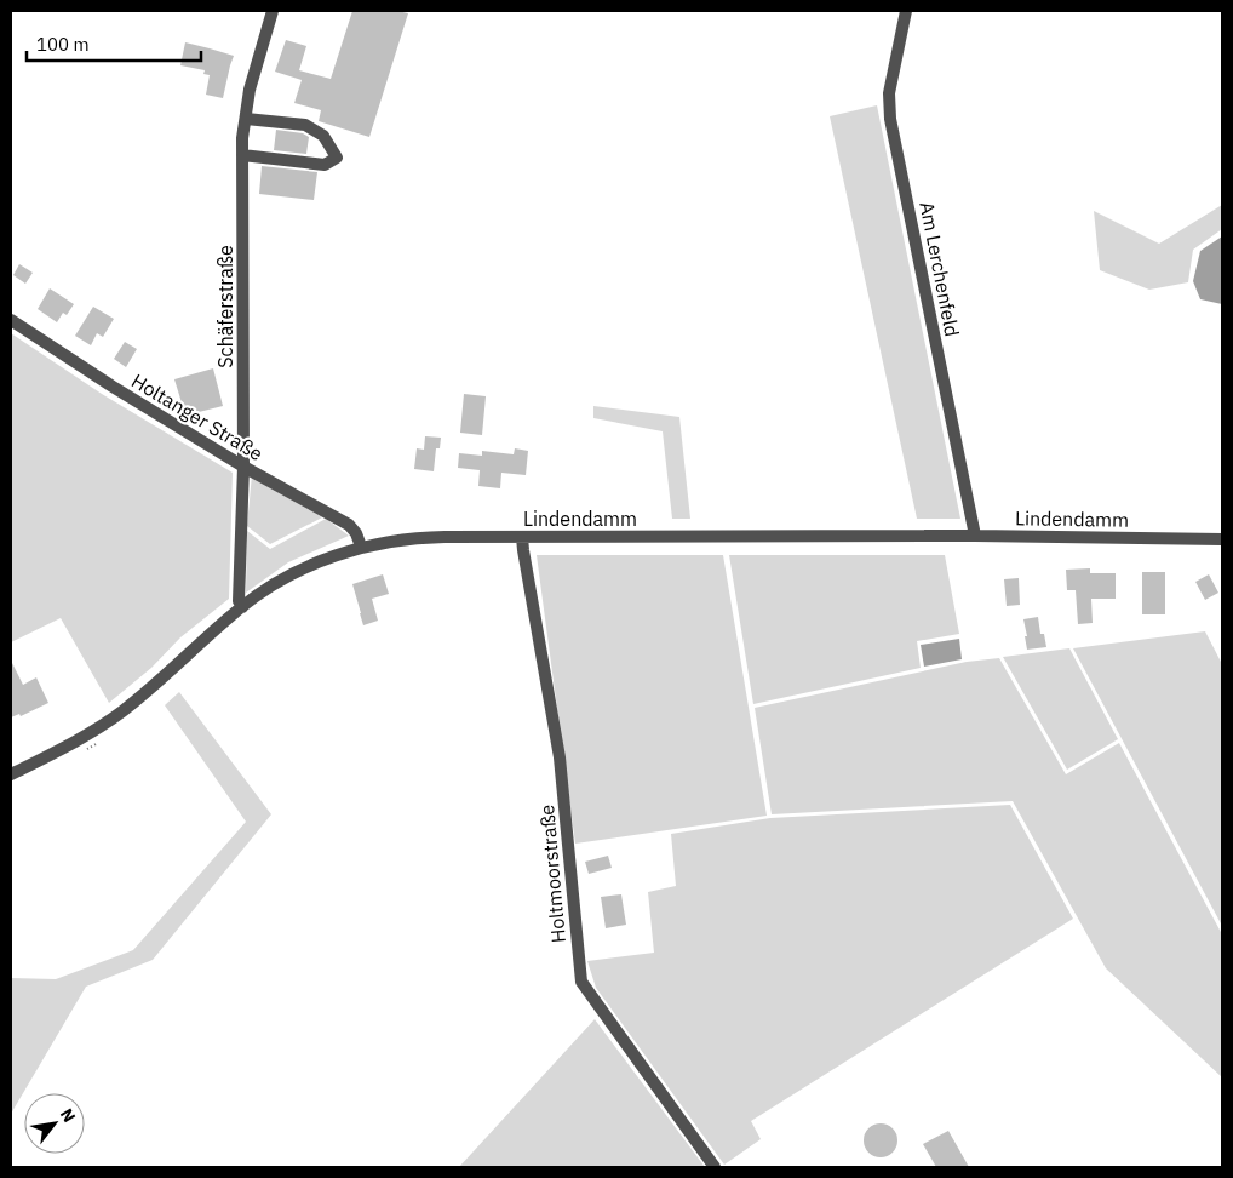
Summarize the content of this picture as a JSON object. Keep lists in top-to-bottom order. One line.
{"streets":{"street":["Am Lerchenfeld","Schäferstraße","Holtanger Straße","Lindendamm","Holtmoorstraße"]},"crossings":[["Am Lerchenfeld","Lindendamm"],["Schäferstraße","Holtanger Straße"],["Schäferstraße","Lindendamm"],["Holtanger Straße","Lindendamm"],["Lindendamm","Holtmoorstraße"]],"scale_bar":"100 m","north":"top right"}
